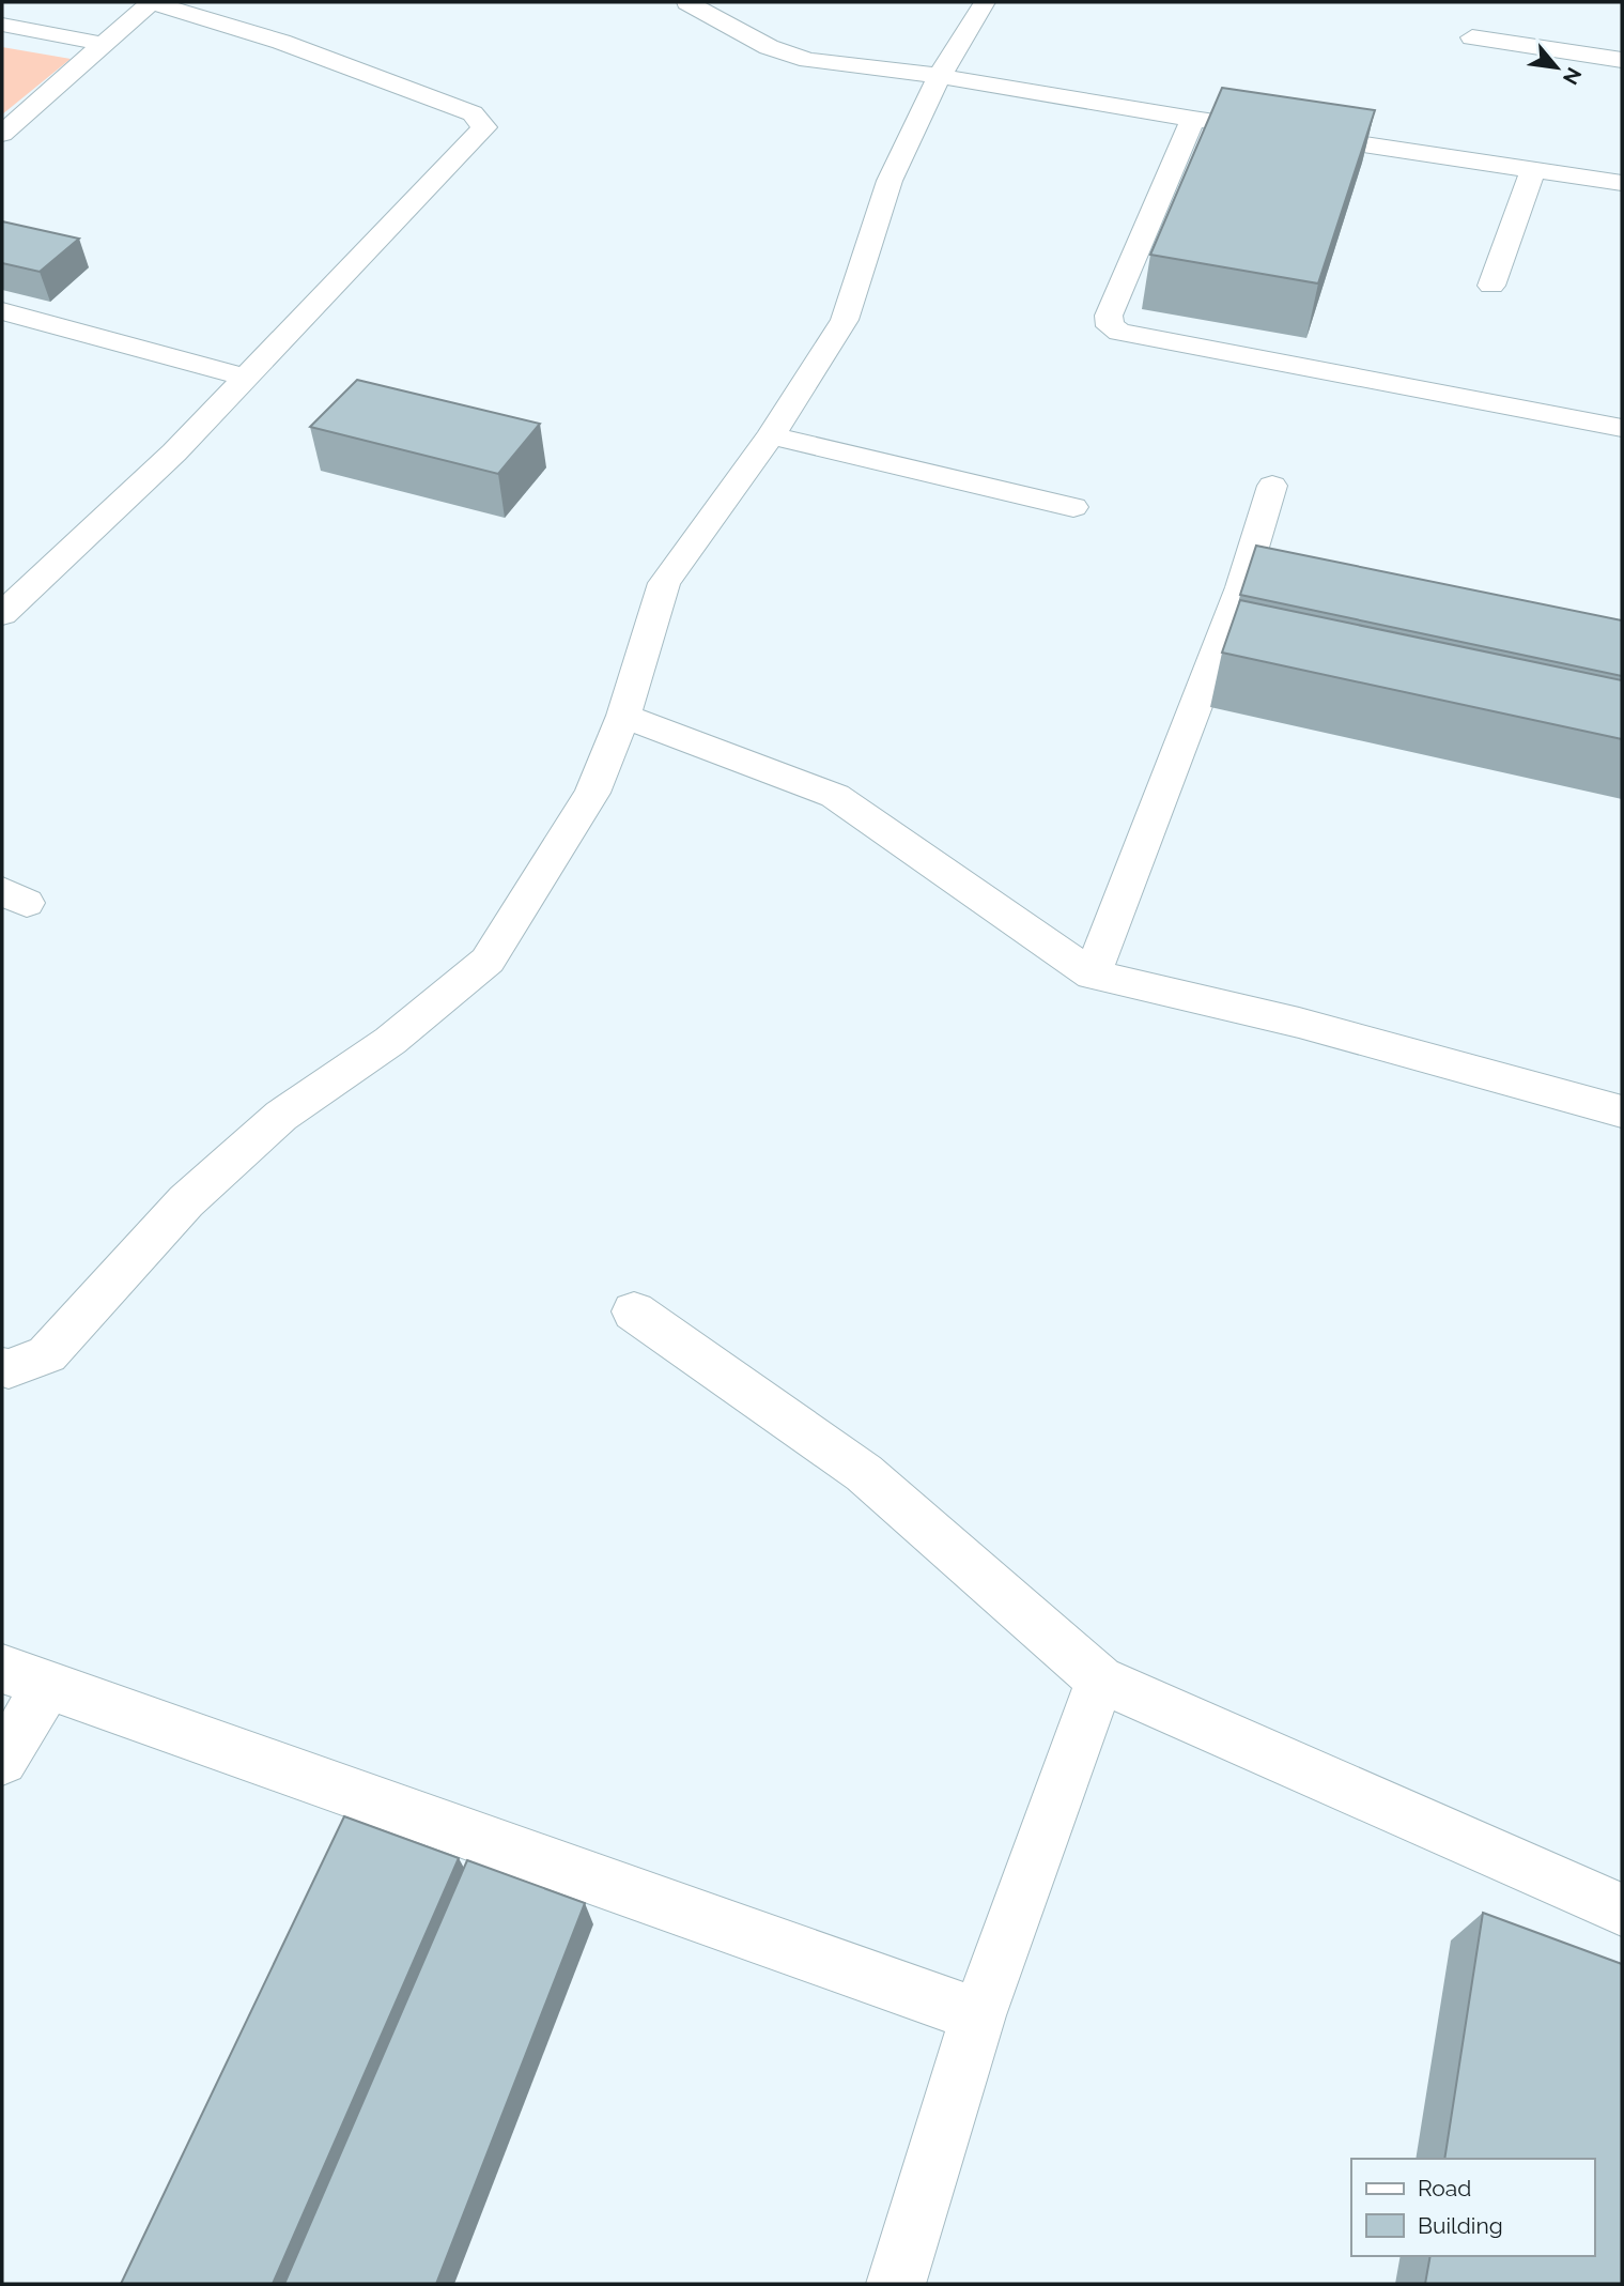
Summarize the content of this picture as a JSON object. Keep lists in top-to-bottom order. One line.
{"legend":["Road","Building"],"north":"bottom right"}
